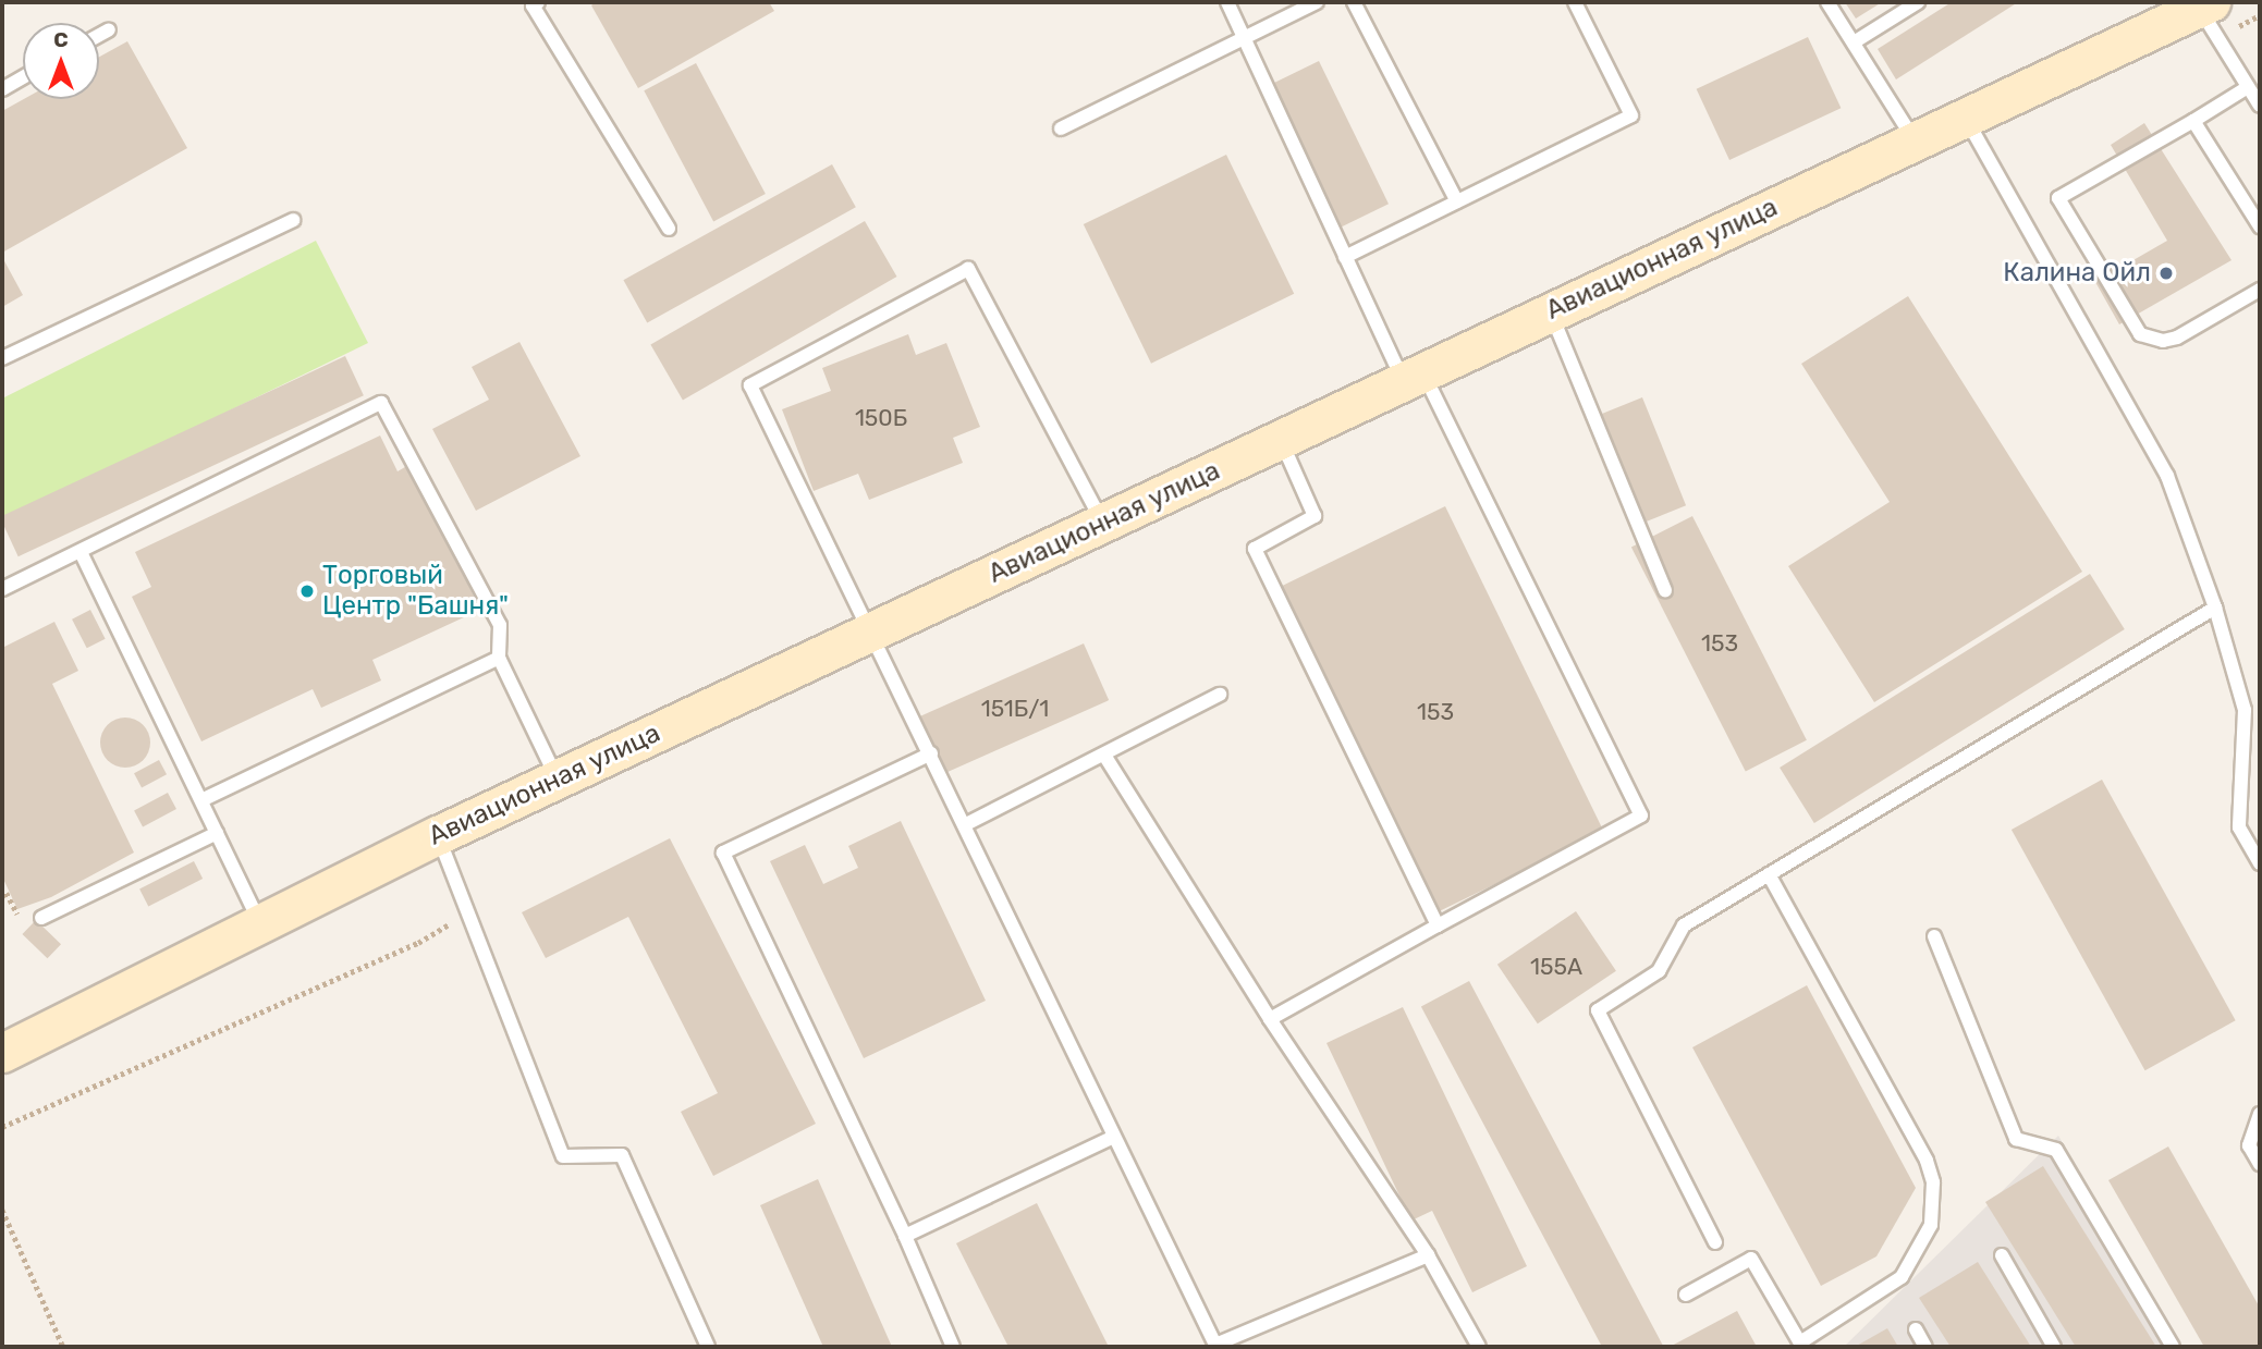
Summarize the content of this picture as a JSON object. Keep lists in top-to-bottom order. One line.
{"streets":{"main road":["Авиационная улица"]},"places":["Калина Ойл","Торговый Центр \"Башня\""],"house_numbers":["150Б","153","151Б/1","153","155А"],"north":"top"}
